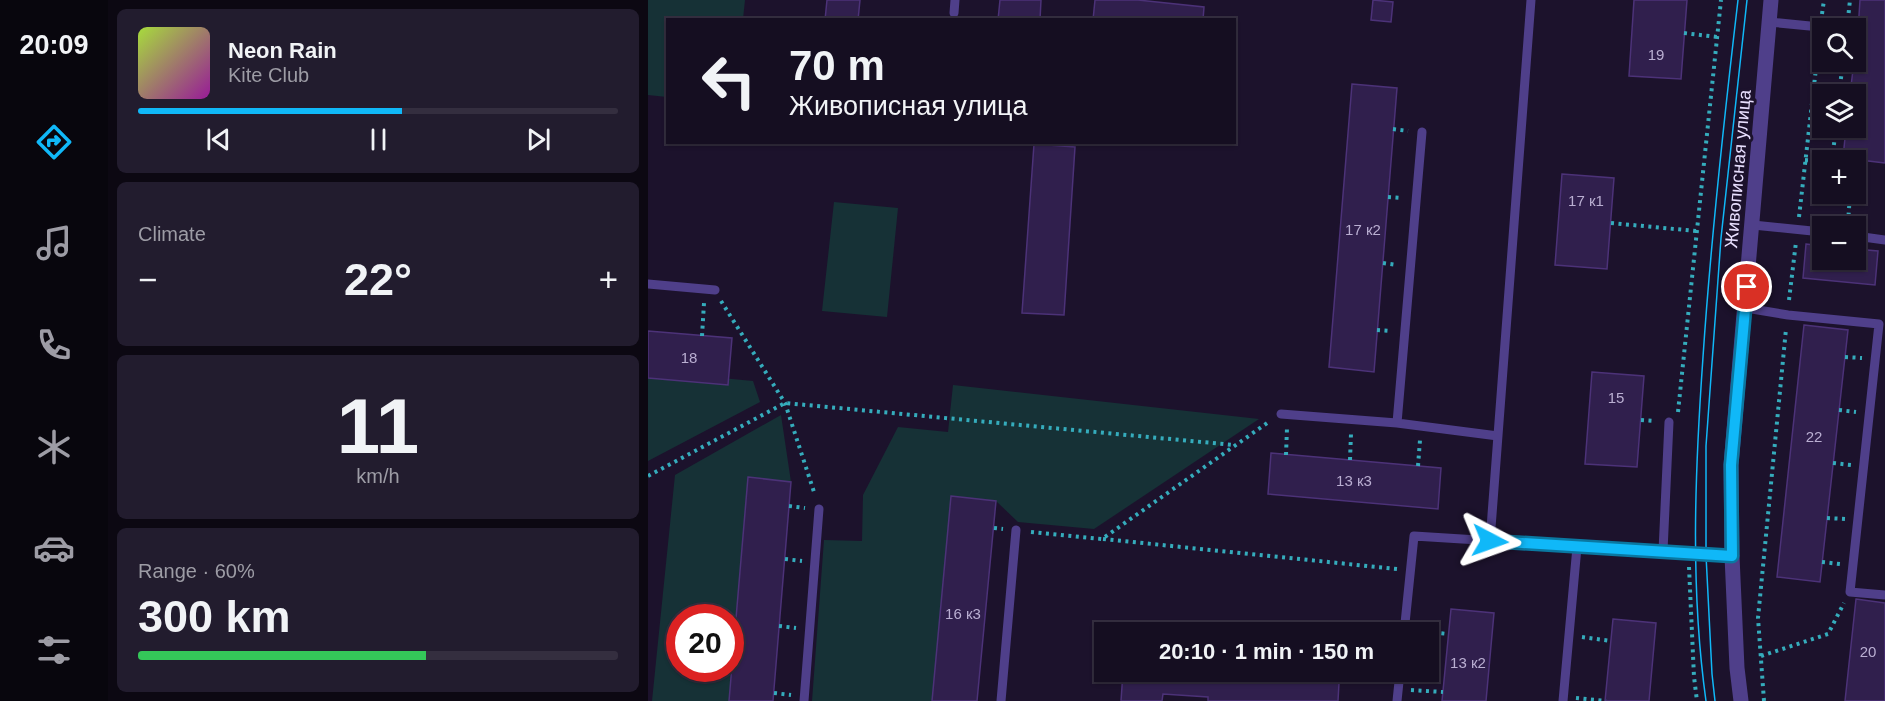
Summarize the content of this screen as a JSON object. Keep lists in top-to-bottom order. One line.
{"streets":{"street":["Живописная улица"]},"house_numbers":["19","17 к1","17 к2","18","15","22","13 к3","16 к3","20","13 к2"],"page":{"tabs":"20:09","map_buttons":["+","−"],"turn":["70 m","Живописная улица"],"song":["Neon Rain","Kite Club"],"tile":["Climate",["11","km/h"],["Range · 60%","300 km"]],"heat":["−","22°","+"],"limit":"20","trip":"20:10 · 1 min · 150 m"}}
